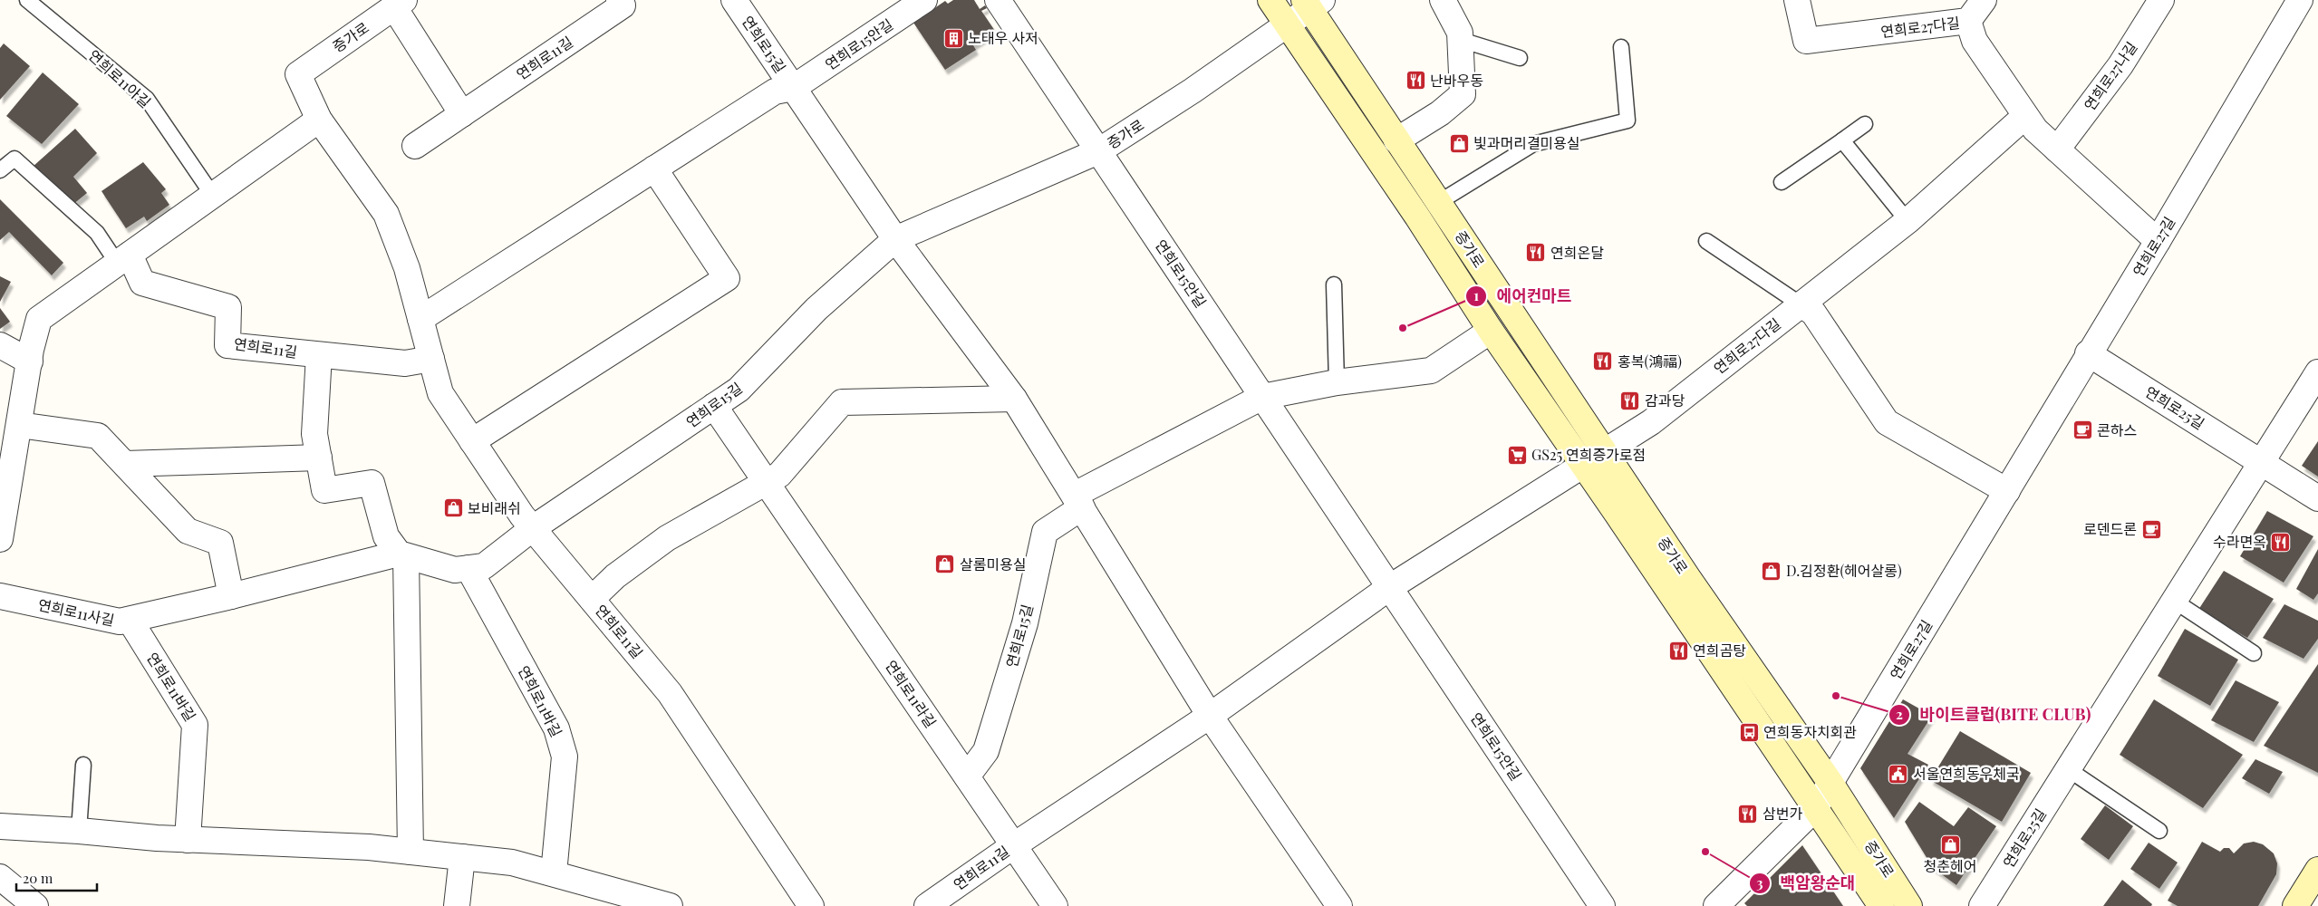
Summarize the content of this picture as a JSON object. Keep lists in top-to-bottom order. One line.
{"streets":{"main road":["증가로"],"street":["연희로27다길","연희로15길","연희로15안길","연희로11길","연희로27나길","연희로27길","연희로25길","연희로11사길","연희로11바길","연희로11라길"],"lane":["연희로11아길"]},"crossings":[["연희로27다길","증가로"],["연희로27다길","연희로27나길"],["연희로27다길","연희로27길"],["증가로","연희로15안길"],["증가로","연희로11길"],["증가로","연희로27길"],["연희로15길","연희로15안길"],["연희로15길","연희로11길"],["연희로15길","연희로11사길"],["연희로15길","연희로11라길"],["연희로11길","연희로11사길"],["연희로11길","연희로11라길"],["연희로27길","연희로25길"],["연희로11사길","연희로11바길"]],"places":{"building":["노태우 사저"],"restaurant":["난바우동","연희온달","홍복(鴻福)","감과당","수라면옥","연희곰탕","삼번가"],"shop":["빛과머리결미용실","보비래쉬","살롬미용실","D.김정환(헤어살롱)","청춘헤어"],"other":["에어컨마트","바이트클럽(BITE CLUB)","백암왕순대"],"cafe":["콘하스","로덴드론"],"supermarket":["GS25 연희증가로점"],"bus stop":["연희동자치회관"],"public building":["서울연희동우체국"]},"scale_bar":"20 m"}
